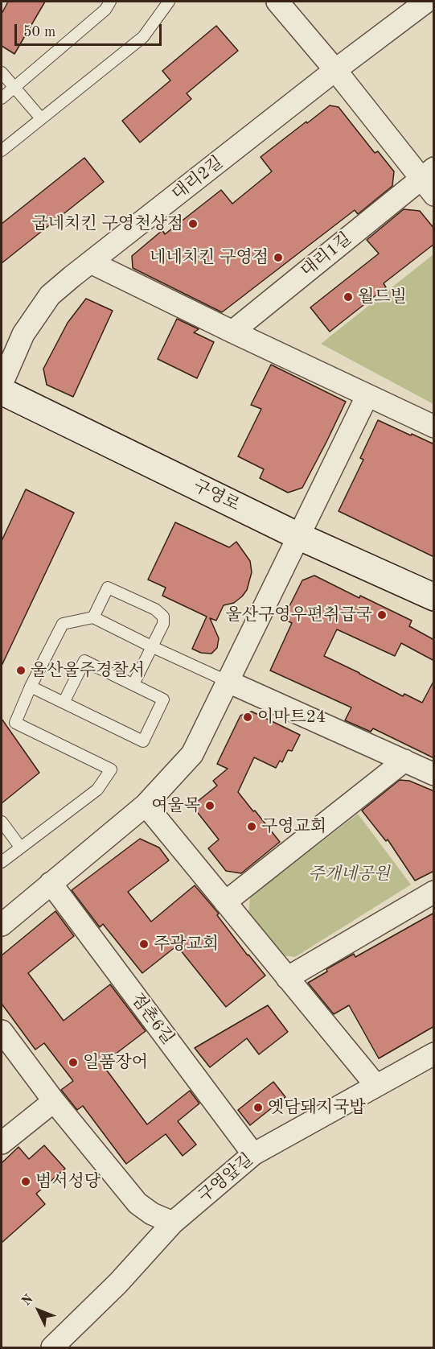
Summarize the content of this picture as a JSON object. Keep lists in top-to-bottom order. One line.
{"streets":{"main road":["구영로"],"street":["대리2길","대리1길","점촌6길","구영앞길"]},"crossings":[["대리2길","대리1길"],["점촌6길","구영앞길"]],"parks":["주개네공원"],"places":["굽네치킨 구영천상점","네네치킨 구영점","월드빌","울산구영우편취급국","울산울주경찰서","이마트24","여울목","구영교회","주광교회","일품장어","옛담돼지국밥","범서성당"],"scale_bar":"50 m","north":"top left"}
